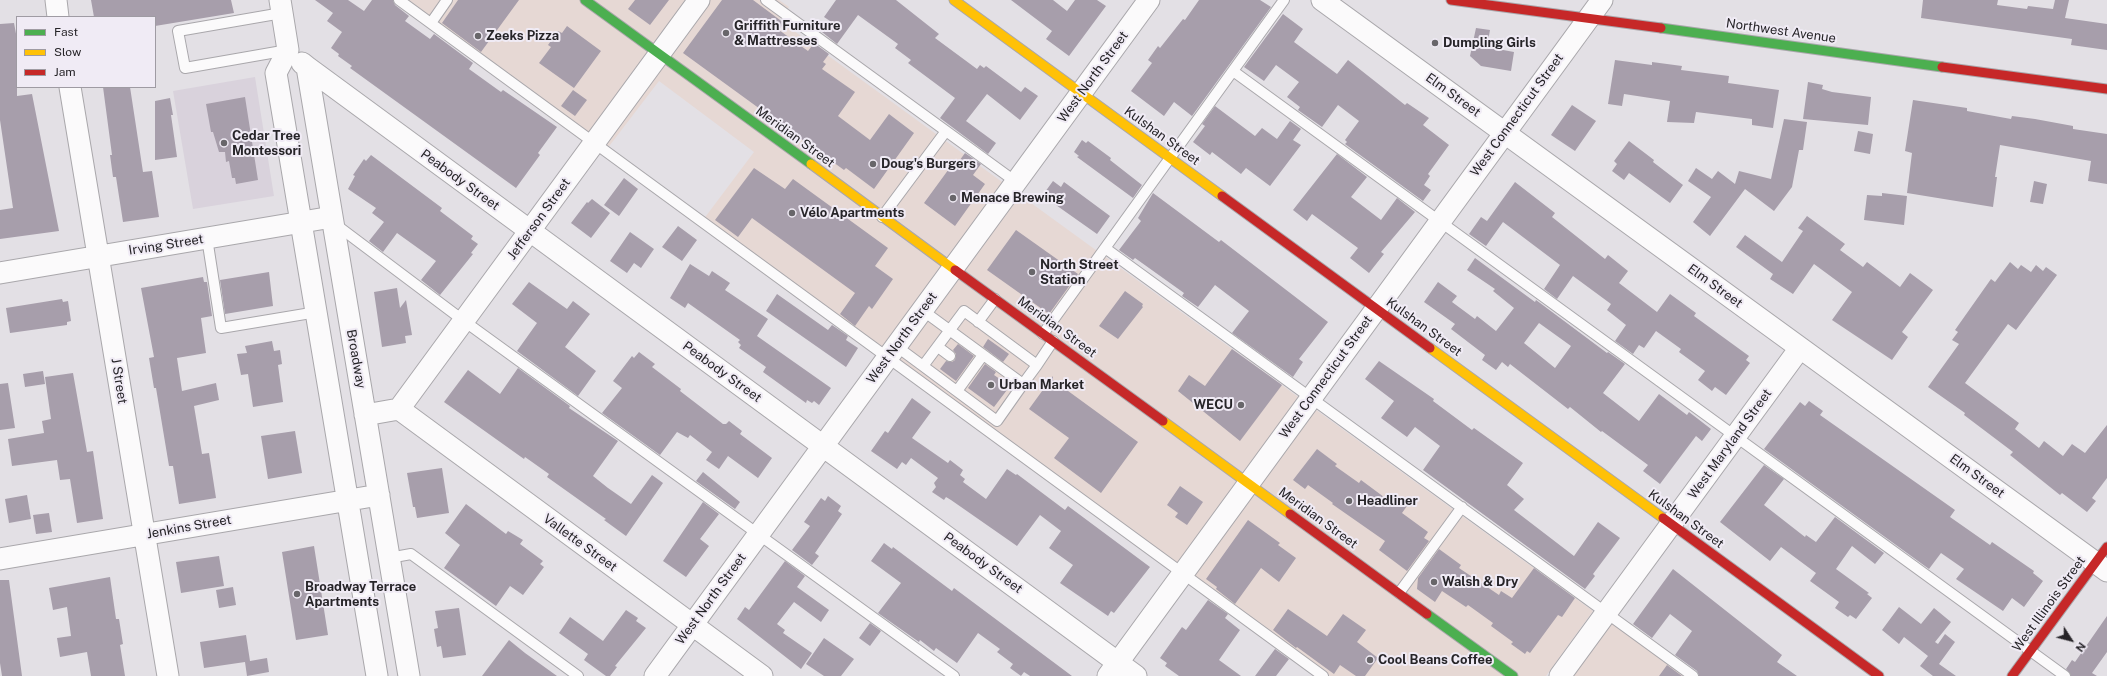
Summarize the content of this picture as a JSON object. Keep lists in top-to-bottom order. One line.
{"streets":{"street":["Northwest Avenue","West North Street","Elm Street","West Connecticut Street","Kulshan Street","Meridian Street","Peabody Street","Jefferson Street","Irving Street","Broadway","J Street","West Maryland Street","Jenkins Street","Vallette Street","West Illinois Street"]},"crossings":[["Northwest Avenue","West Connecticut Street"],["West North Street","Kulshan Street"],["West North Street","Meridian Street"],["West North Street","Peabody Street"],["West North Street","Vallette Street"],["Elm Street","West Connecticut Street"],["Elm Street","West Maryland Street"],["Elm Street","West Illinois Street"],["West Connecticut Street","Kulshan Street"],["West Connecticut Street","Meridian Street"],["West Connecticut Street","Peabody Street"],["Kulshan Street","West Maryland Street"],["Meridian Street","Jefferson Street"],["Peabody Street","Jefferson Street"],["Peabody Street","Broadway"],["Jefferson Street","Vallette Street"],["Irving Street","Broadway"],["Irving Street","J Street"],["Broadway","Jenkins Street"],["J Street","Jenkins Street"]],"places":["Griffith Furniture & Mattresses","Zeeks Pizza","Dumpling Girls","Cedar Tree Montessori","Doug's Burgers","Menace Brewing","Vélo Apartments","North Street Station","Urban Market","WECU","Headliner","Walsh & Dry","Broadway Terrace Apartments","Cool Beans Coffee"],"legend":["Fast","Slow","Jam"],"north":"bottom right"}
